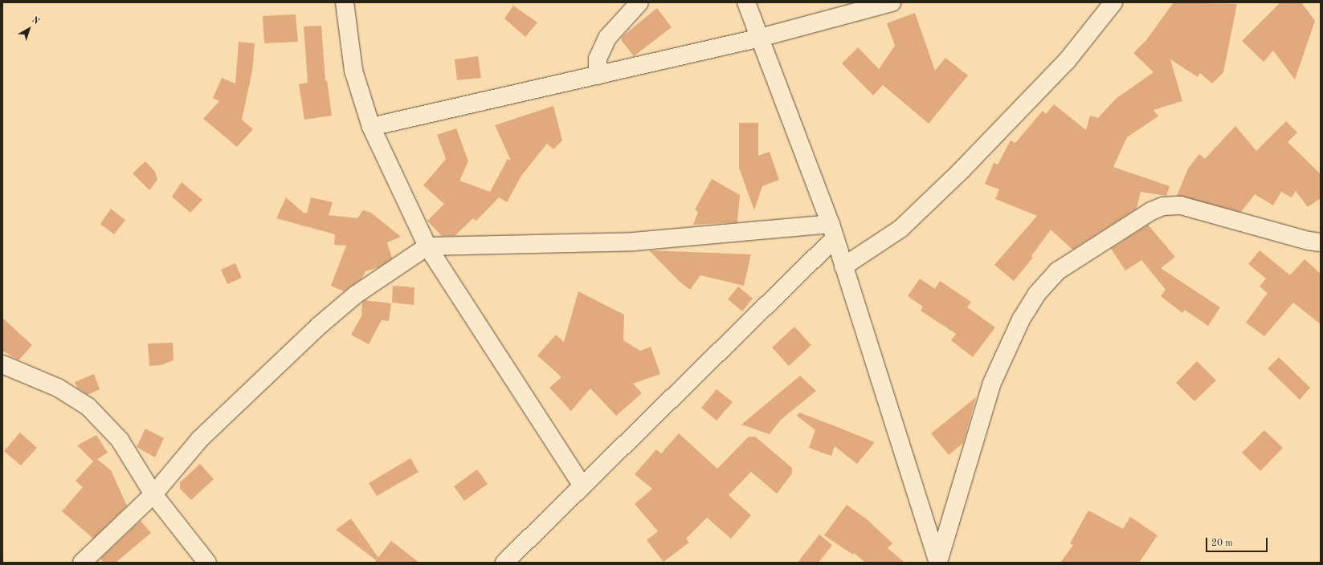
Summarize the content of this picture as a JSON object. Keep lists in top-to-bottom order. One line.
{"scale_bar":"20 m","north":"top right"}
